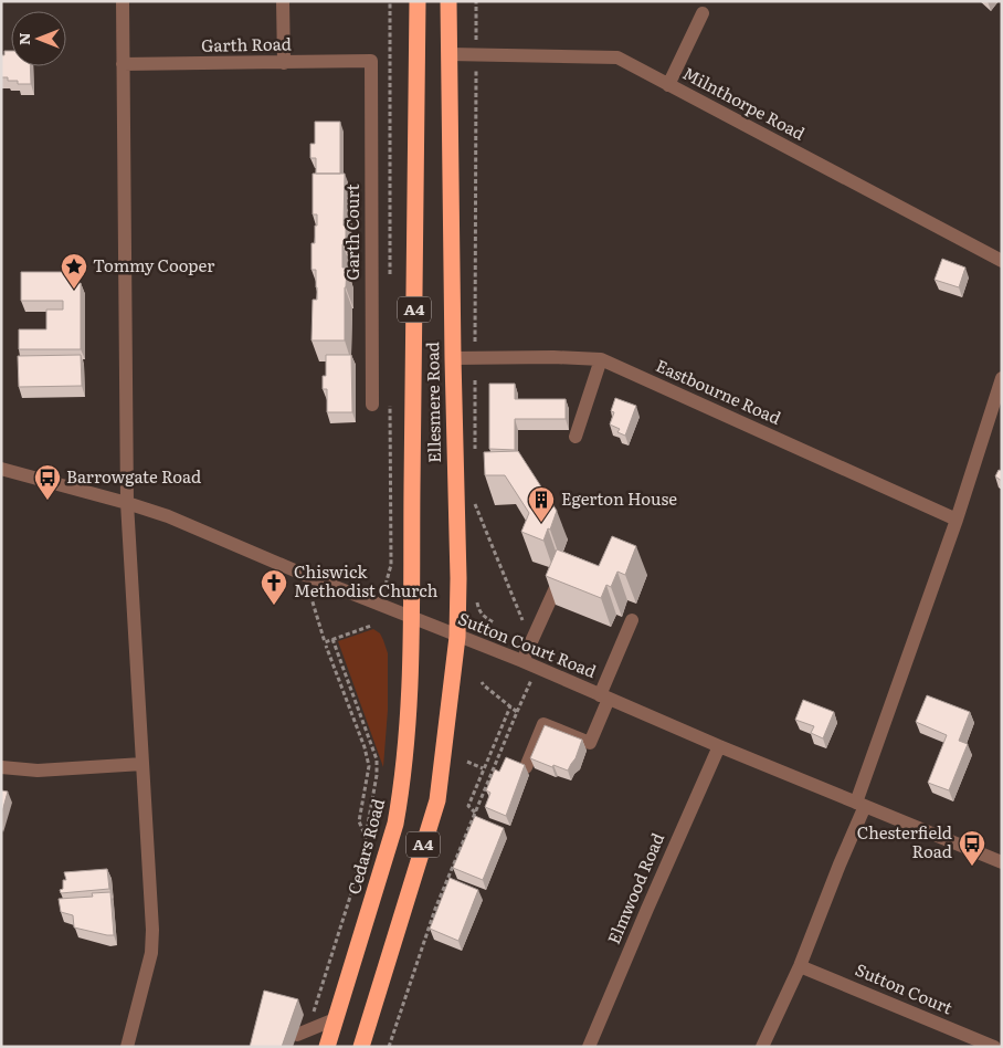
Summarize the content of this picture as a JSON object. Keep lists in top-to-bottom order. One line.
{"streets":{"highway":["A4","Ellesmere Road","Cedars Road"],"street":["Garth Road","Milnthorpe Road","Garth Court","Eastbourne Road","Sutton Court Road","Elmwood Road","Sutton Court"]},"crossings":[["Garth Road","Garth Court"],["Milnthorpe Road","Ellesmere Road"],["A4","Ellesmere Road"],["A4","Sutton Court Road"],["Eastbourne Road","Ellesmere Road"],["Ellesmere Road","Sutton Court Road"],["Ellesmere Road","Cedars Road"],["Sutton Court Road","Cedars Road"],["Sutton Court Road","Elmwood Road"]],"places":{"place":["Tommy Cooper"],"bus stop":["Barrowgate Road","Chesterfield Road"],"building":["Egerton House"],"church":["Chiswick Methodist Church"]},"north":"left"}
